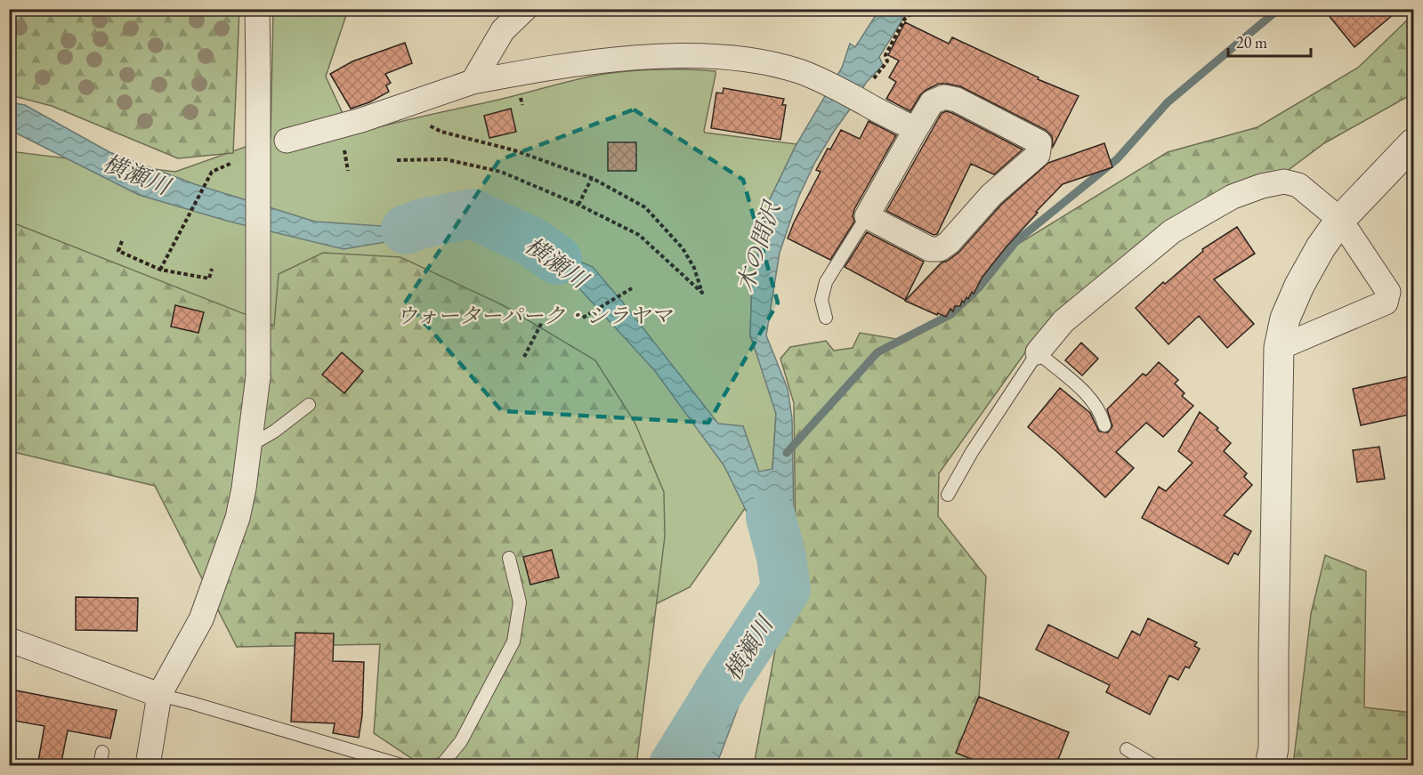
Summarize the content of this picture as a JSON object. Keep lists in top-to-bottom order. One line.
{"water":["横瀬川","木の間沢"],"parks":["ウォーターパーク・シラヤマ"],"scale_bar":"20 m"}
